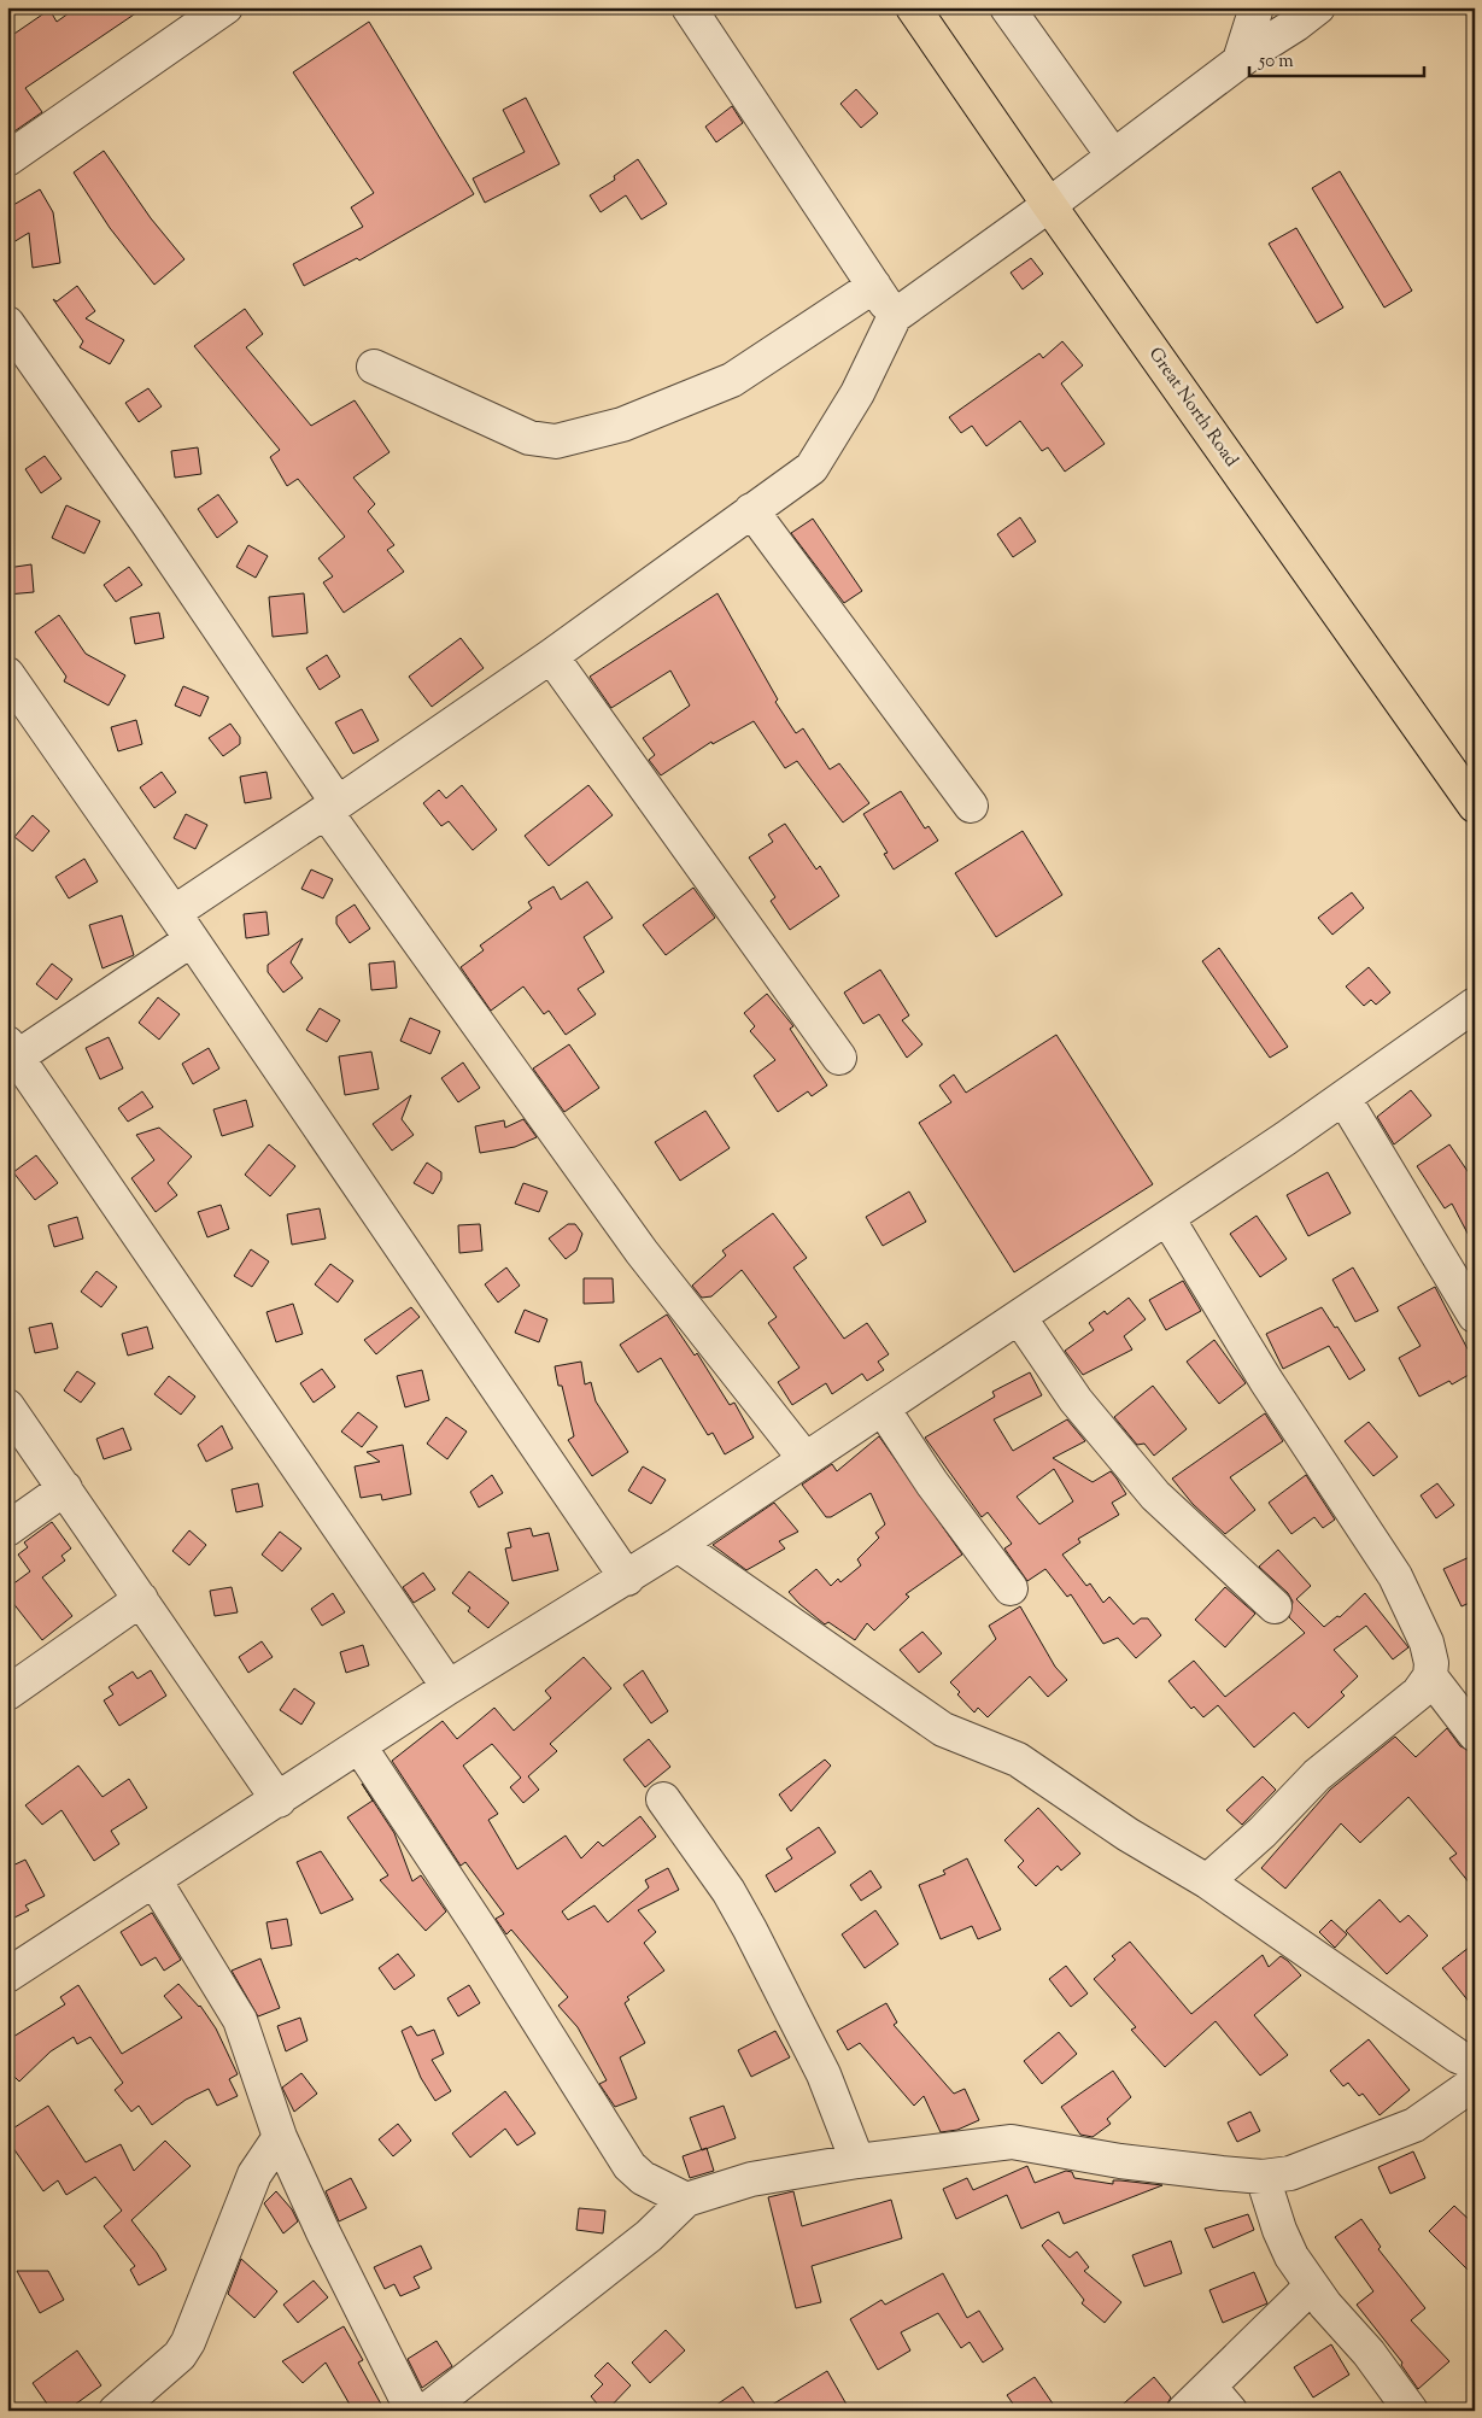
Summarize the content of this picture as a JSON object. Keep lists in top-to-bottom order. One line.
{"streets":{"highway":["Great North Road"]},"scale_bar":"50 m"}
